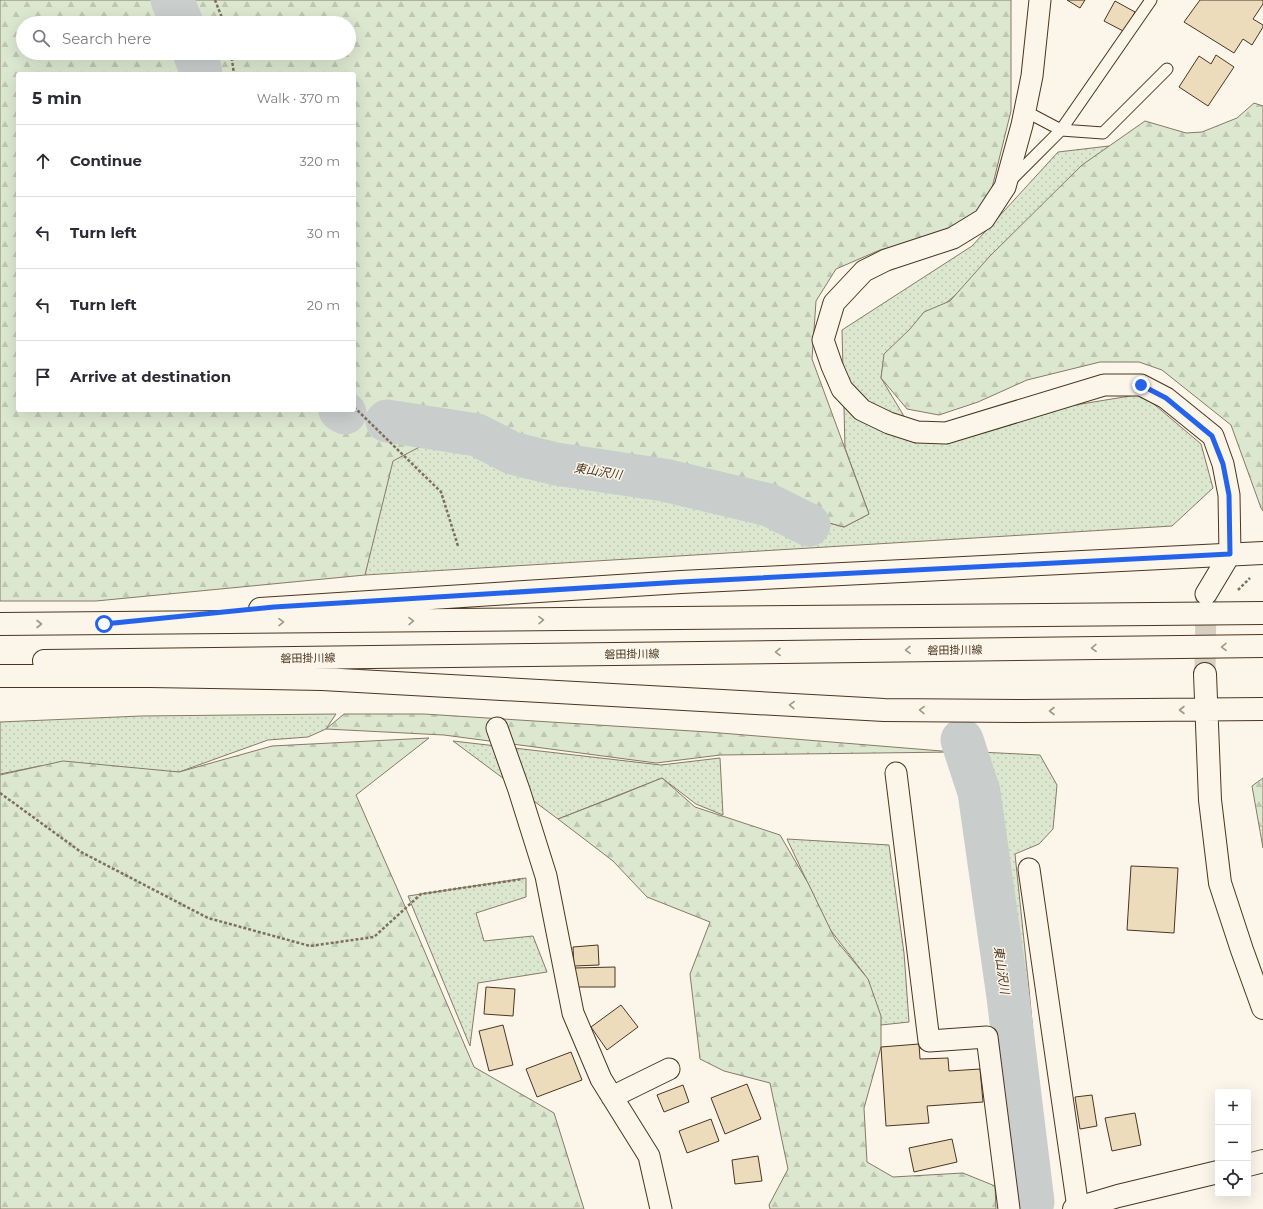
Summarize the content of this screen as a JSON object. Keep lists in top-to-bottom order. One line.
{"streets":{"main road":["磐田掛川線"]},"water":["東山沢川"],"page":{"search":"Search here","heading":["5 min","Walk · 370 m"],"list":[["Continue","320 m"],["Turn left","30 m"],["Turn left","20 m"],"Arrive at destination"],"map_buttons":["+","−"]}}
